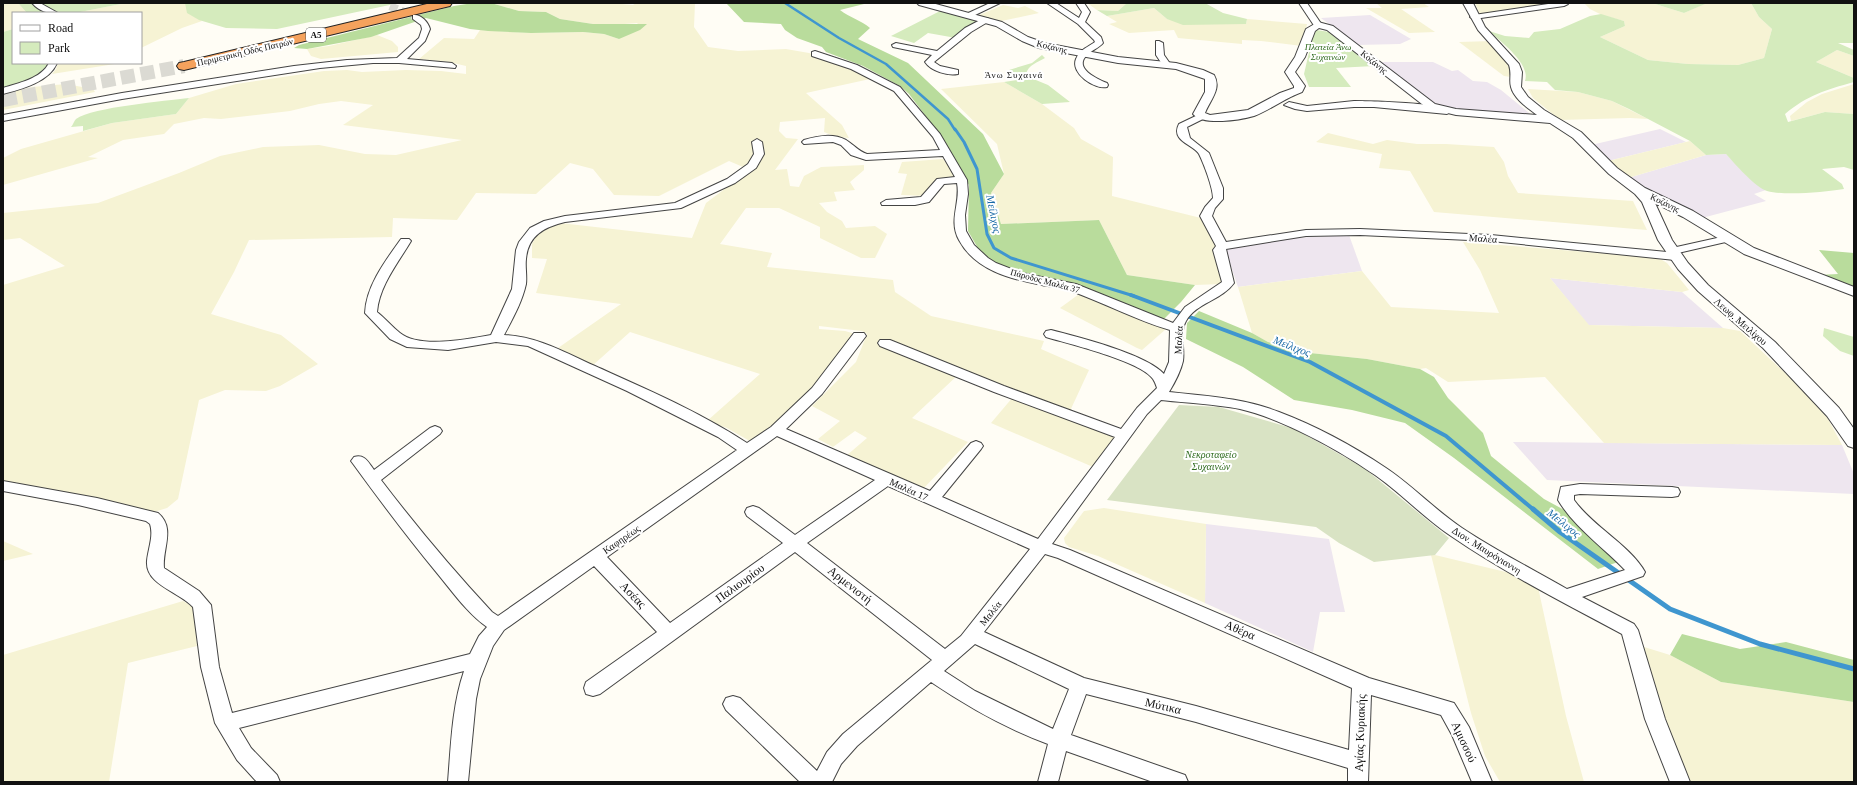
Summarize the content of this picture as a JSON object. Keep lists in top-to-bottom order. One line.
{"streets":{"highway":["Α5","Περιμετρική Οδός Πατρών"],"street":["Κοζάνης","Μαλέα","Πάροδος Μαλέα 37","Λεωφ. Μειλίχου","Μαλέα 17","Καφηρέως","Διον. Μαυρόγιαννη","Παλιουρίου","Αρμενιστή","Ασέας","Αθέρα","Μύτικα","Αγίας Κυριακής","Αμισσού"]},"crossings":[["Κοζάνης","Μαλέα"],["Κοζάνης","Λεωφ. Μειλίχου"],["Μαλέα","Πάροδος Μαλέα 37"],["Μαλέα","Λεωφ. Μειλίχου"],["Μαλέα","Μαλέα 17"],["Μαλέα","Διον. Μαυρόγιαννη"],["Μαλέα","Αρμενιστή"],["Μαλέα","Αθέρα"],["Μαλέα","Μύτικα"],["Μαλέα 17","Καφηρέως"],["Μαλέα 17","Παλιουρίου"],["Μαλέα 17","Αθέρα"],["Καφηρέως","Ασέας"],["Παλιουρίου","Αρμενιστή"],["Παλιουρίου","Ασέας"],["Αθέρα","Αγίας Κυριακής"],["Αθέρα","Αμισσού"],["Μύτικα","Αγίας Κυριακής"]],"districts":["Άνω Συχαινά"],"water":["Μείλιχος"],"parks":["Πλατεία Άνω Συχαινών","Νεκροταφείο Συχαινών"],"legend":["Road","Park"]}
